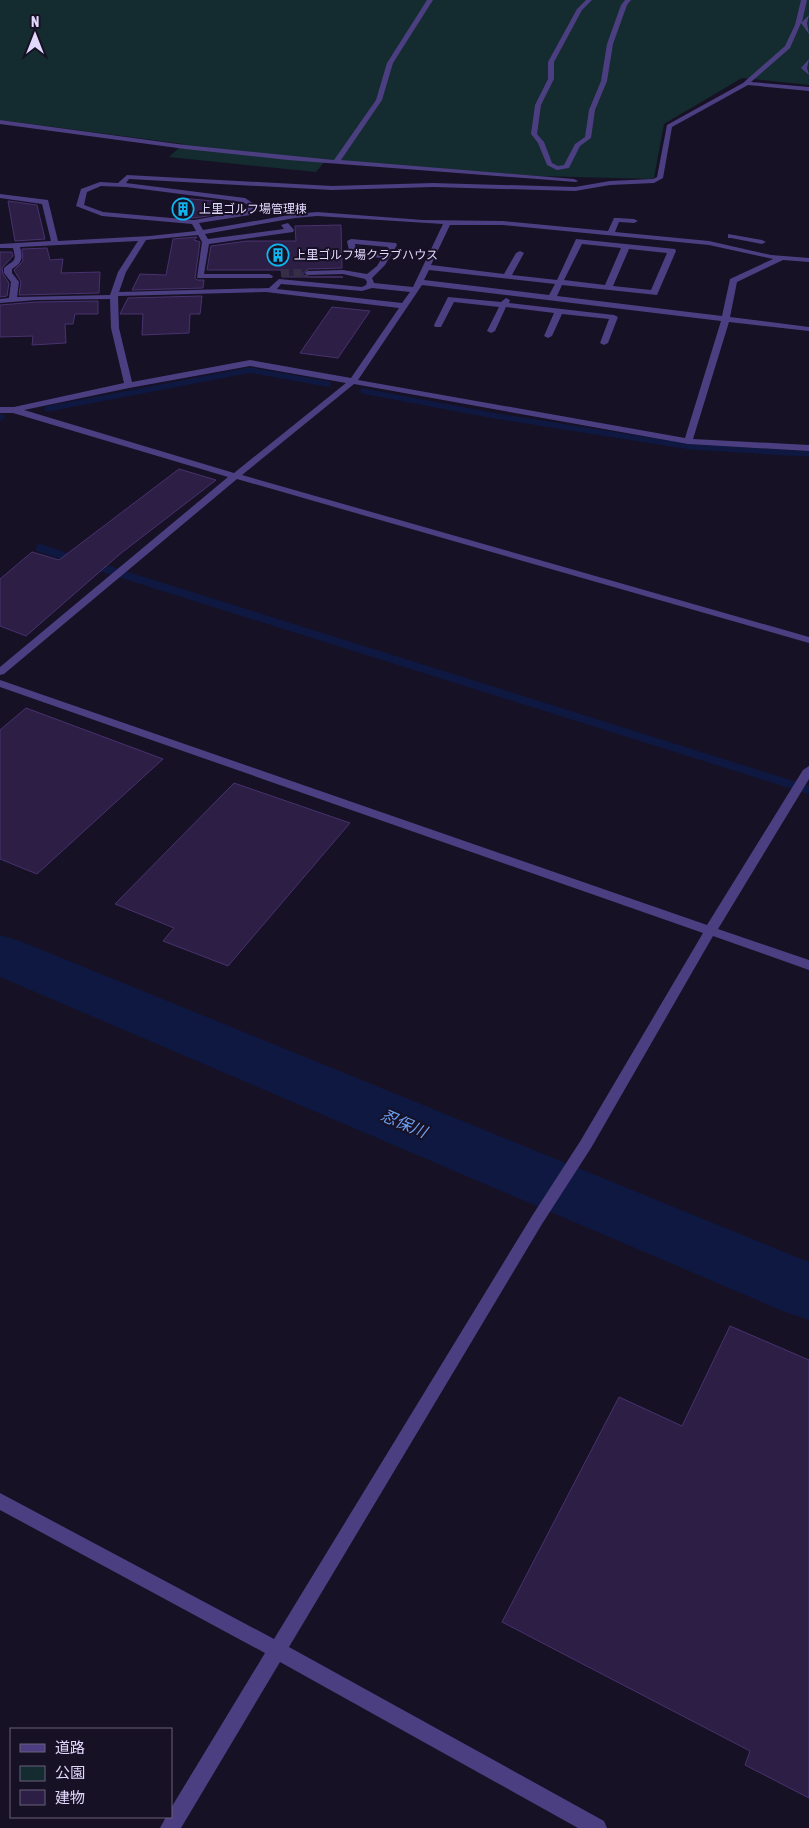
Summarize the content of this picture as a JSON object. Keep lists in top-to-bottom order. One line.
{"water":["忍保川"],"places":{"building":["上里ゴルフ場管理棟","上里ゴルフ場クラブハウス"]},"legend":["道路","公園","建物"],"north":"top"}
